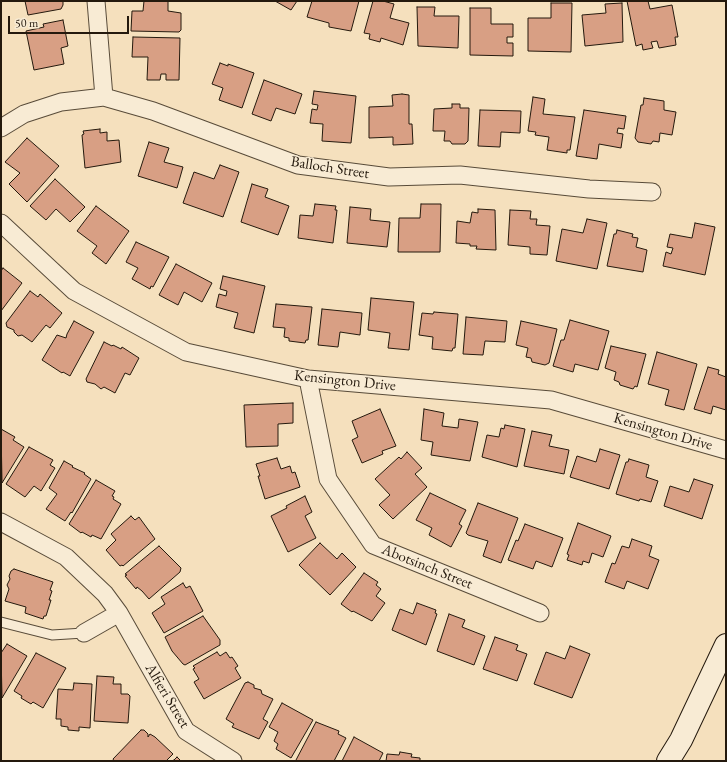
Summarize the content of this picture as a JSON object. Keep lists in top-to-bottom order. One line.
{"streets":{"street":["Balloch Street","Kensington Drive","Abotsinch Street","Alfieri Street"]},"crossings":[["Kensington Drive","Abotsinch Street"]],"scale_bar":"50 m"}
